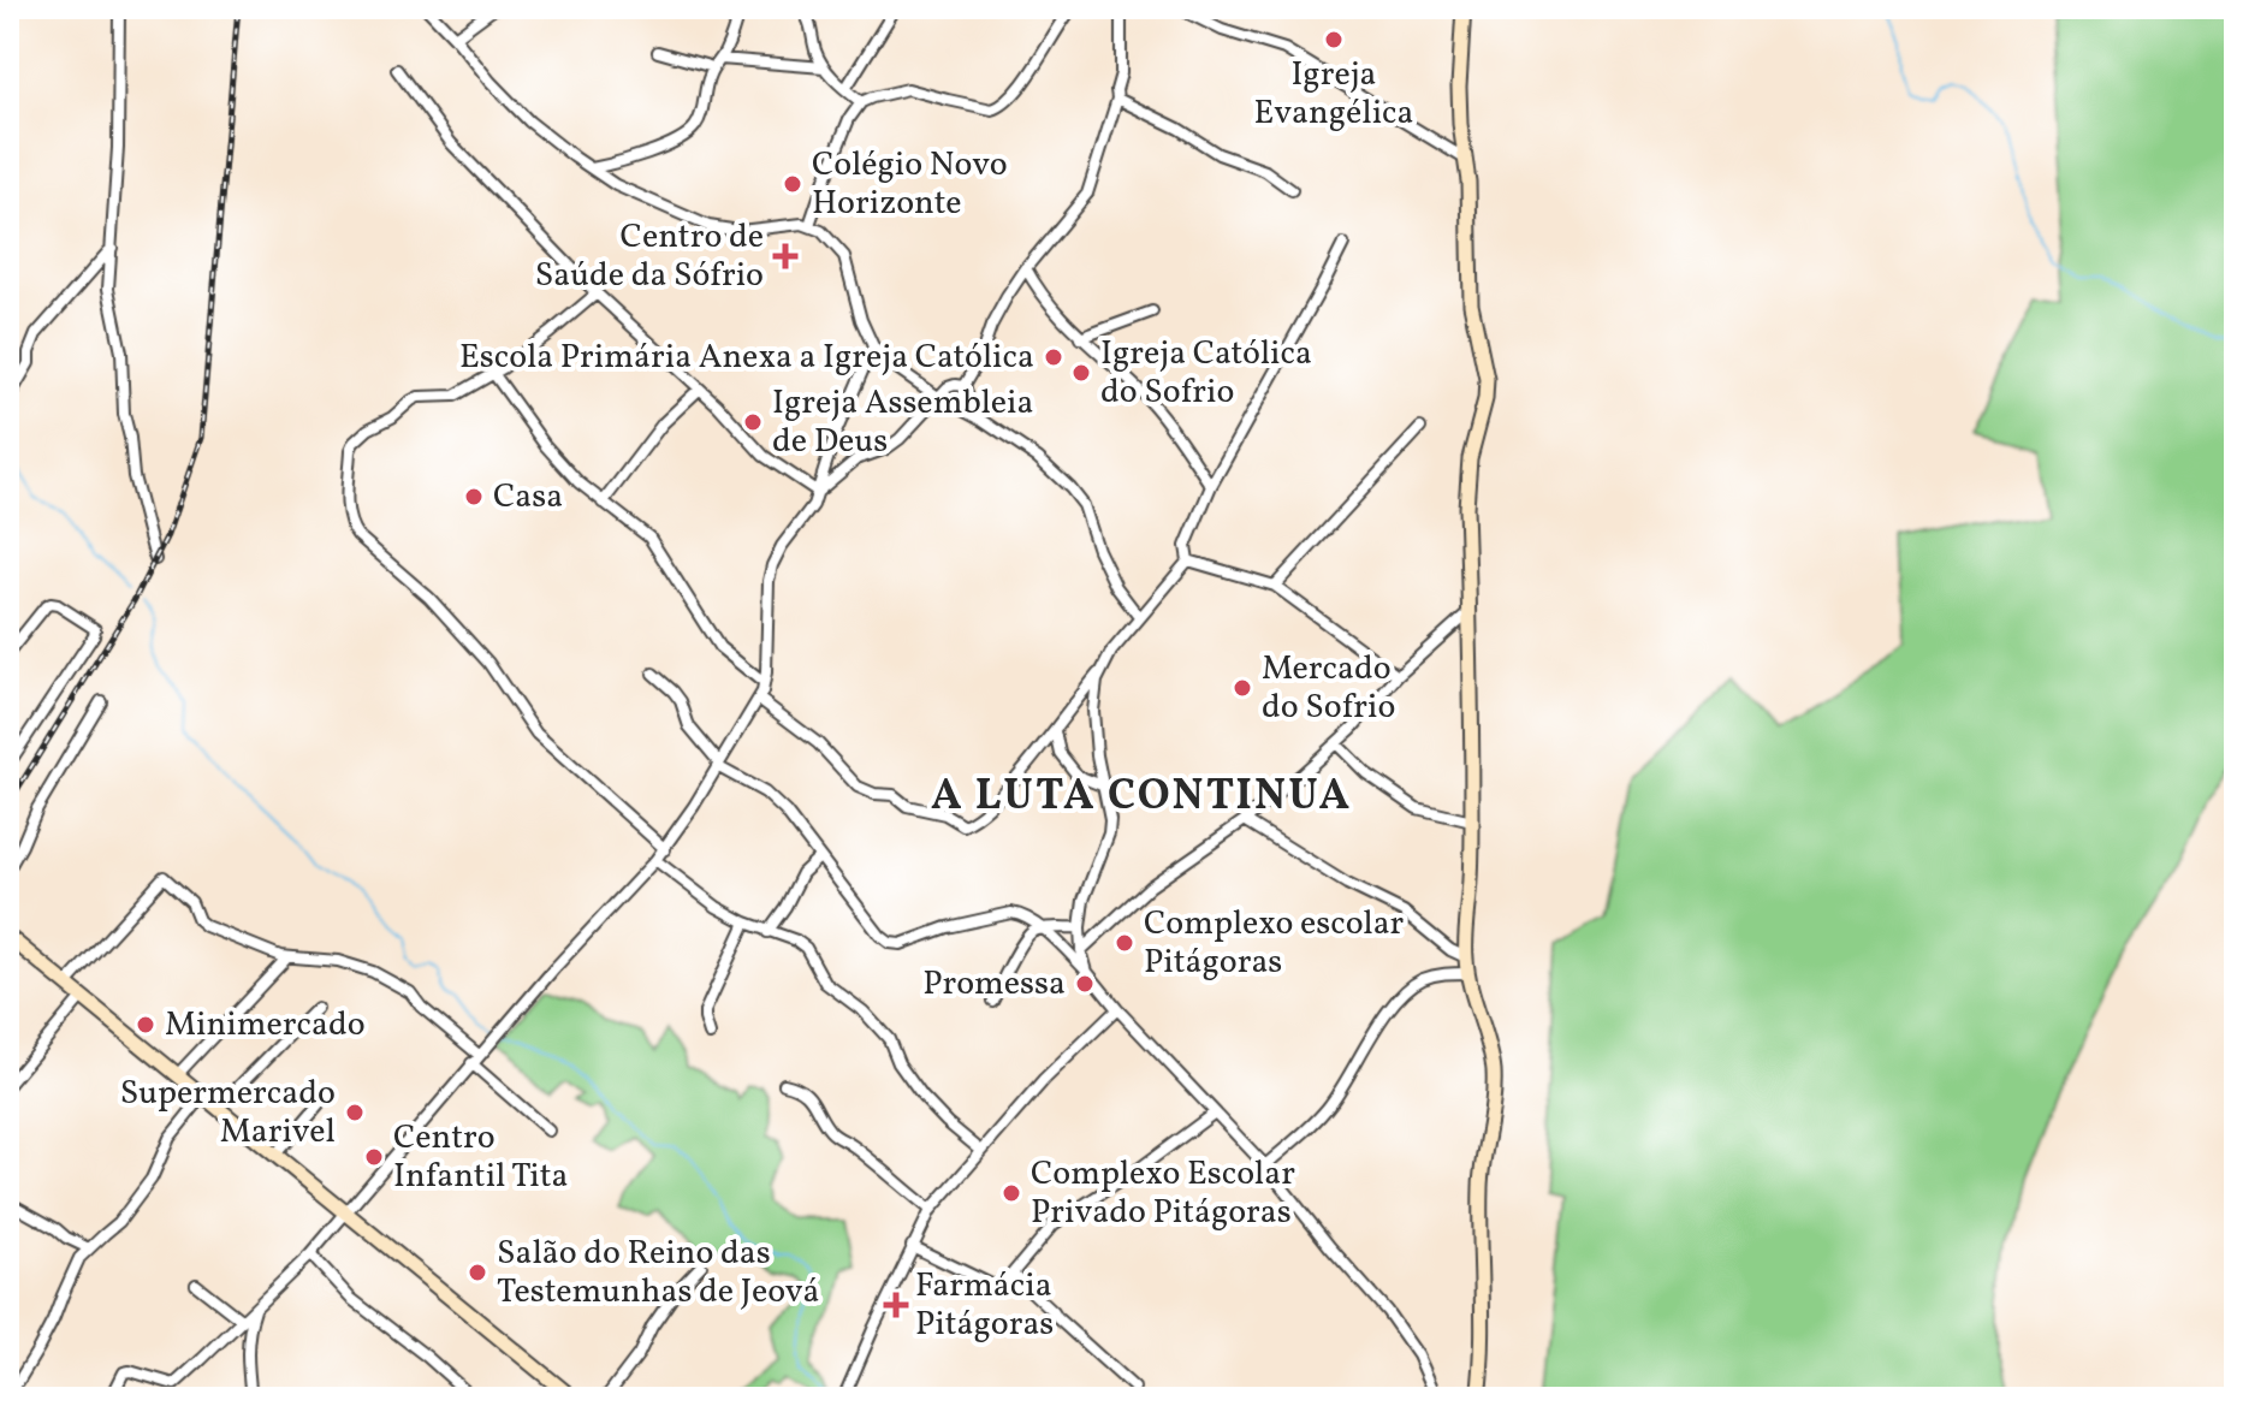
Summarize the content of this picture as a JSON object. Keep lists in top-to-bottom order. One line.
{"districts":["A LUTA CONTINUA"],"places":{"other":["Igreja Evangélica","Colégio Novo Horizonte","Escola Primária Anexa a Igreja Católica","Igreja Católica do Sofrio","Igreja Assembleia de Deus","Casa","Mercado do Sofrio","Complexo escolar Pitágoras","Promessa","Minimercado","Supermercado Marivel","Centro Infantil Tita","Complexo Escolar Privado Pitágoras","Salão do Reino das Testemunhas de Jeová"],"health":["Centro de Saúde da Sófrio","Farmácia Pitágoras"]}}
